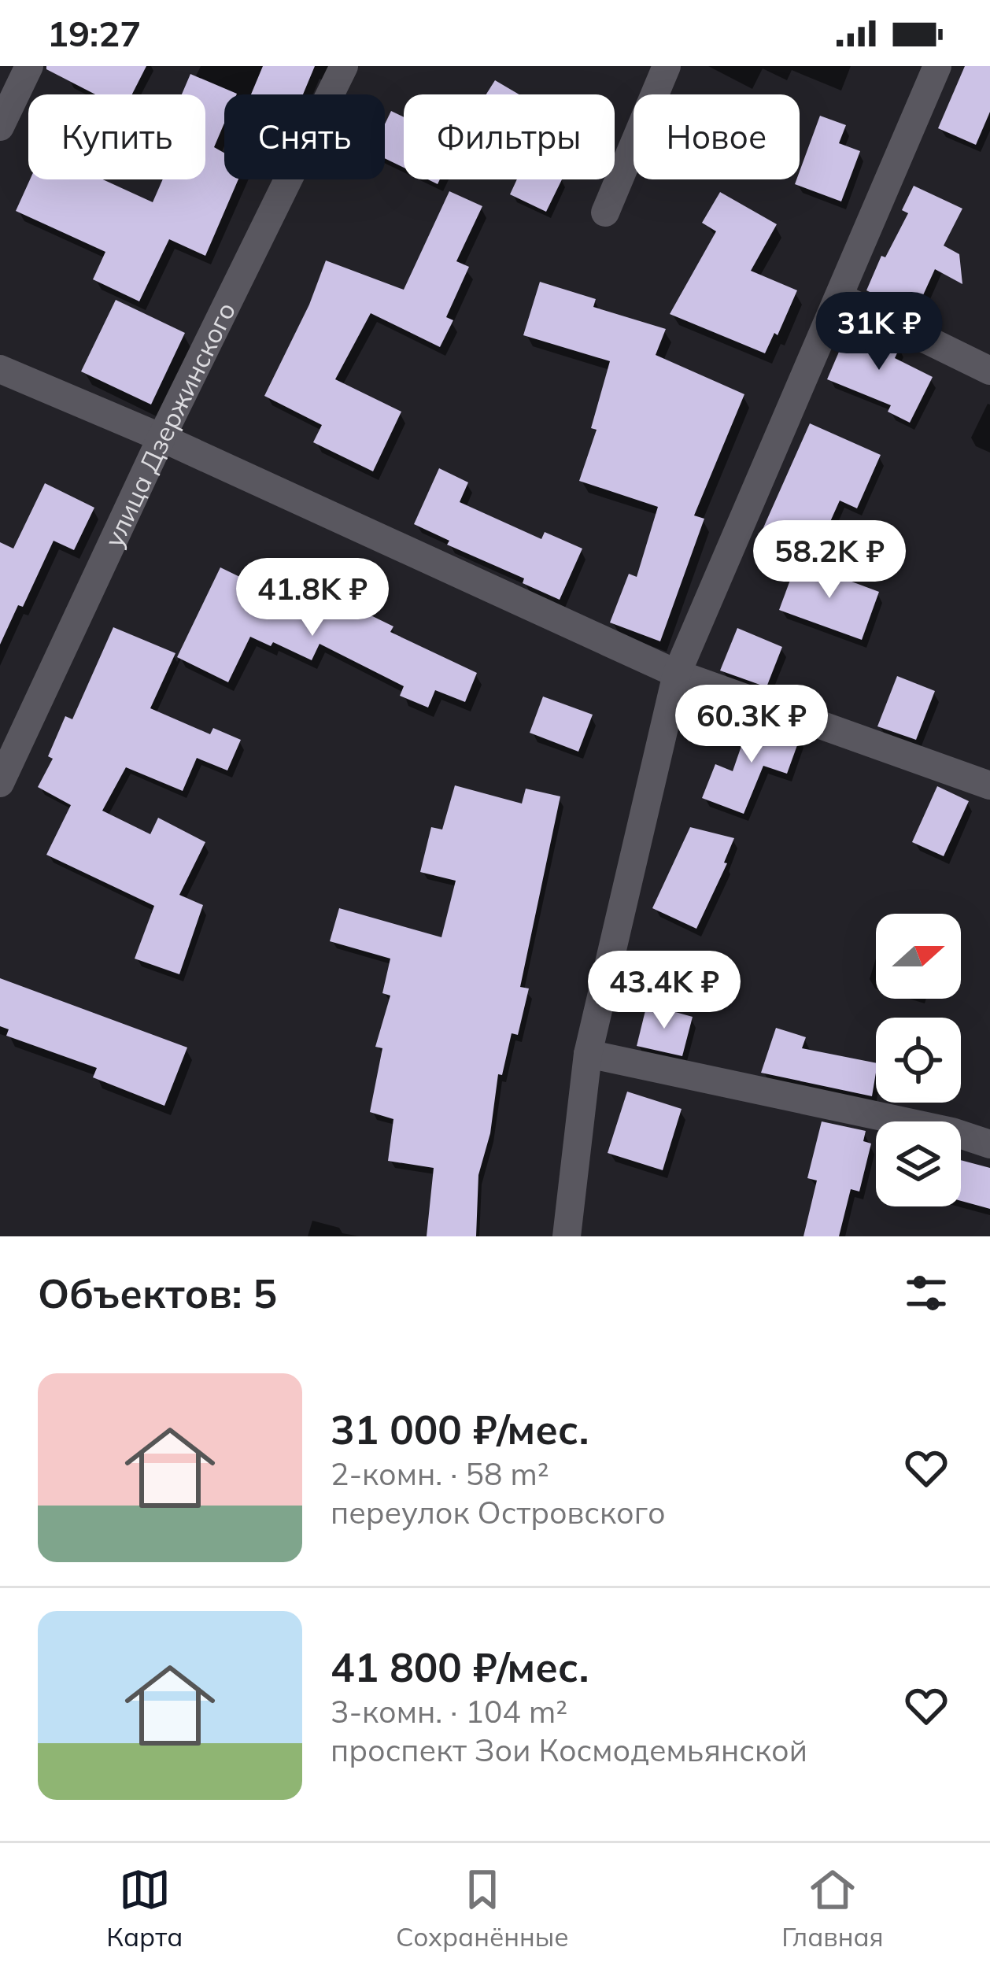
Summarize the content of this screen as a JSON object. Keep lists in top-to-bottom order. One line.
{"streets":{"street":["улица Дзержинского"]},"north":"right","page":{"status":"19:27","chip":["Купить","Снять","Фильтры","Новое"],"price":["31K ₽","58.2K ₽","41.8K ₽","60.3K ₽","43.4K ₽"],"heading":"Объектов: 5","list":[{"name":"31 000 ₽/мес.","note":"2-комн. · 58 m² · переулок Островского"},{"name":"41 800 ₽/мес.","note":"3-комн. · 104 m² · проспект Зои Космодемьянской"}],"tabs":["Карта","Сохранённые","Главная"]}}
